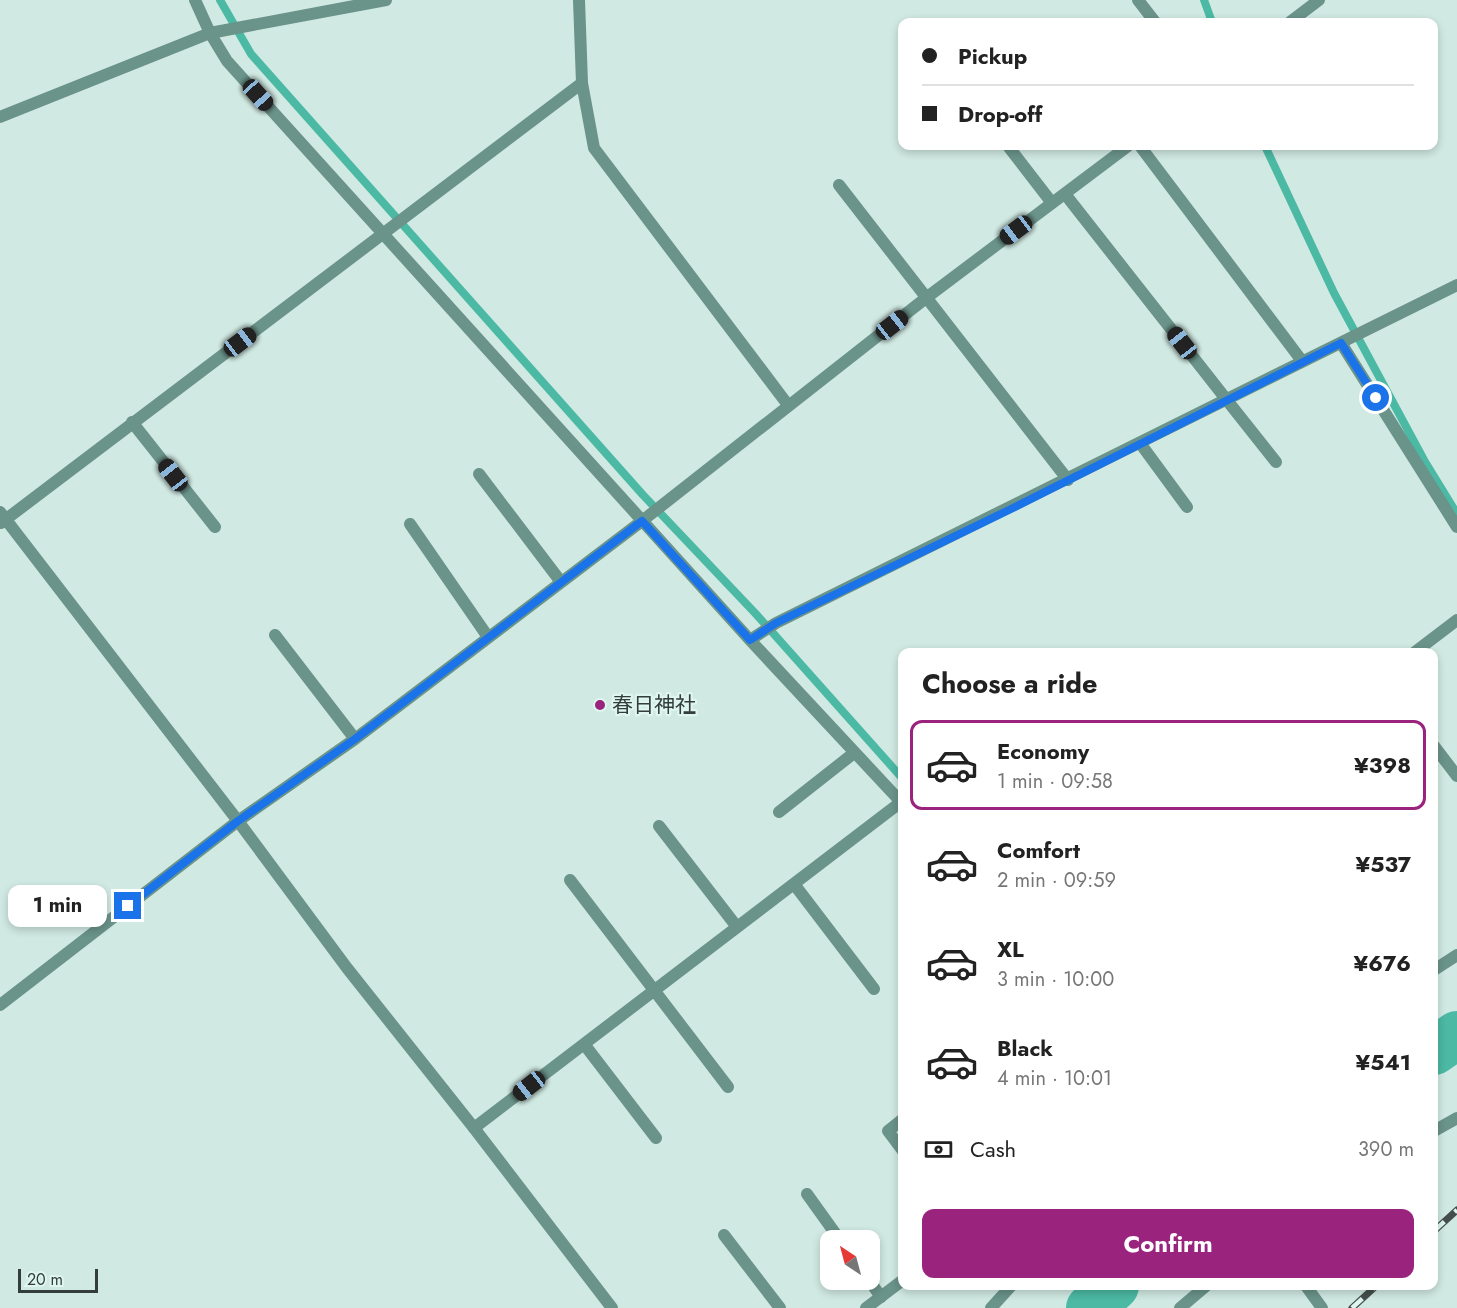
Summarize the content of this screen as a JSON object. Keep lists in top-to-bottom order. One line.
{"places":["春日神社"],"scale_bar":"20 m","north":"top left","page":{"banner":["Pickup","Drop-off"],"heading":"Choose a ride","list":[{"name":"Economy","note":"1 min · 09:58","value":"¥398"},{"name":"Comfort","note":"2 min · 09:59","value":"¥537"},{"name":"XL","note":"3 min · 10:00","value":"¥676"},{"name":"Black","note":"4 min · 10:01","value":"¥541"}],"bubble":"1 min","pay":["Cash","390 m"],"buttons":"Confirm","scale":"20 m"}}
